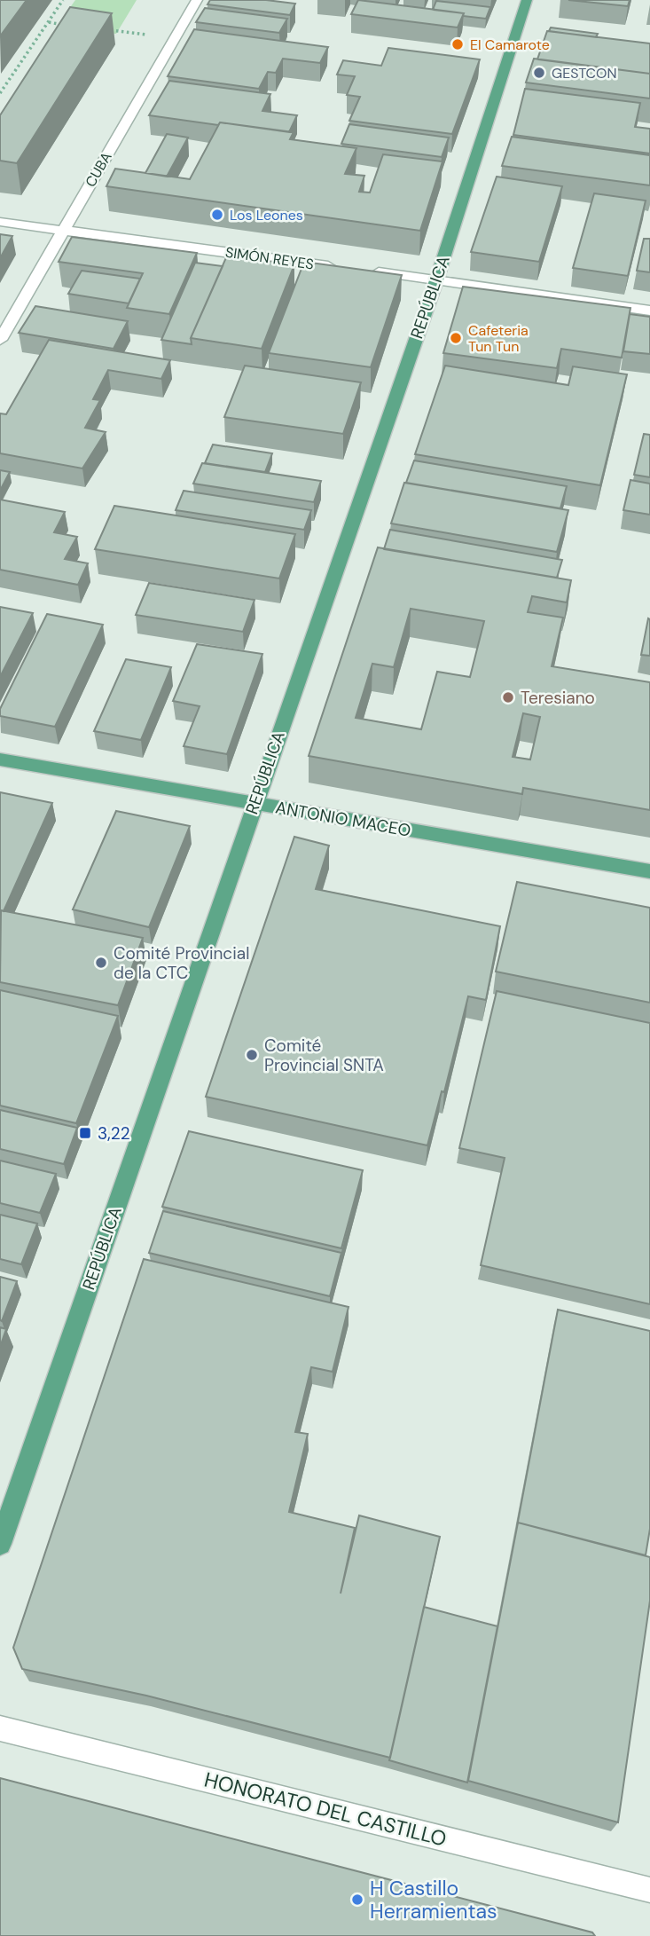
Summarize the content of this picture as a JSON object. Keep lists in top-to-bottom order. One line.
{"streets":{"main road":["REPÚBLICA","ANTONIO MACEO"],"street":["CUBA","SIMÓN REYES","HONORATO DEL CASTILLO"]},"crossings":[["CUBA","SIMÓN REYES"],["REPÚBLICA","ANTONIO MACEO"]],"places":{"other":["El Camarote","GESTCON","Los Leones","Cafeteria Tun Tun","Teresiano","Comité Provincial de la CTC","Comité Provincial SNTA","H Castillo Herramientas"],"transit":["3,22"]}}
